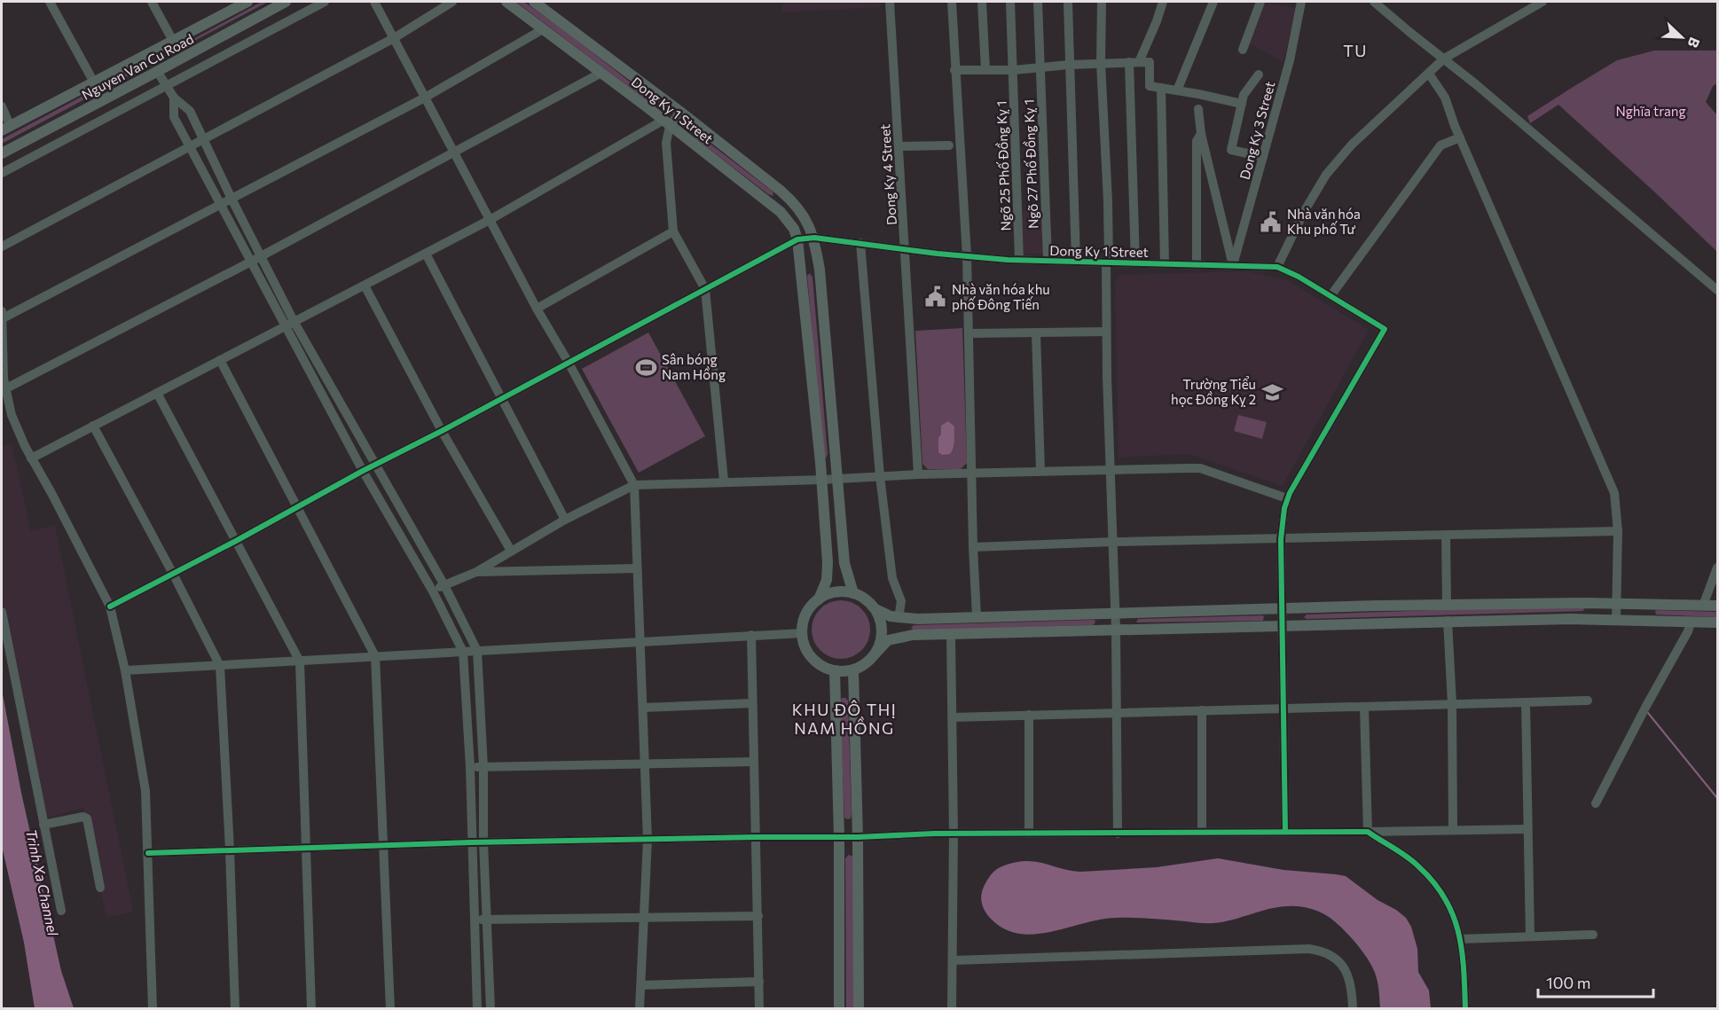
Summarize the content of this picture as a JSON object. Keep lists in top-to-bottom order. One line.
{"streets":{"main road":["Nguyen Van Cu Road","Dong Ky 1 Street"],"street":["Dong Ky 3 Street","Ngõ 27 Phố Đồng Kỵ 1","Ngõ 25 Phố Đồng Kỵ 1","Dong Ky 4 Street"]},"crossings":[["Dong Ky 1 Street","Dong Ky 3 Street"],["Dong Ky 1 Street","Ngõ 27 Phố Đồng Kỵ 1"],["Dong Ky 1 Street","Ngõ 25 Phố Đồng Kỵ 1"],["Dong Ky 1 Street","Dong Ky 4 Street"]],"districts":["TU","KHU ĐÔ THỊ NAM HỒNG"],"water":["Trinh Xa Channel"],"parks":["Nghĩa trang"],"places":{"public building":["Nhà văn hóa Khu phố Tư","Nhà văn hóa khu phố Đông Tiến"],"sports":["Sân bóng Nam Hồng"],"school or university":["Trường Tiểu học Đồng Kỵ 2"]},"scale_bar":"100 m","north":"bottom right"}
